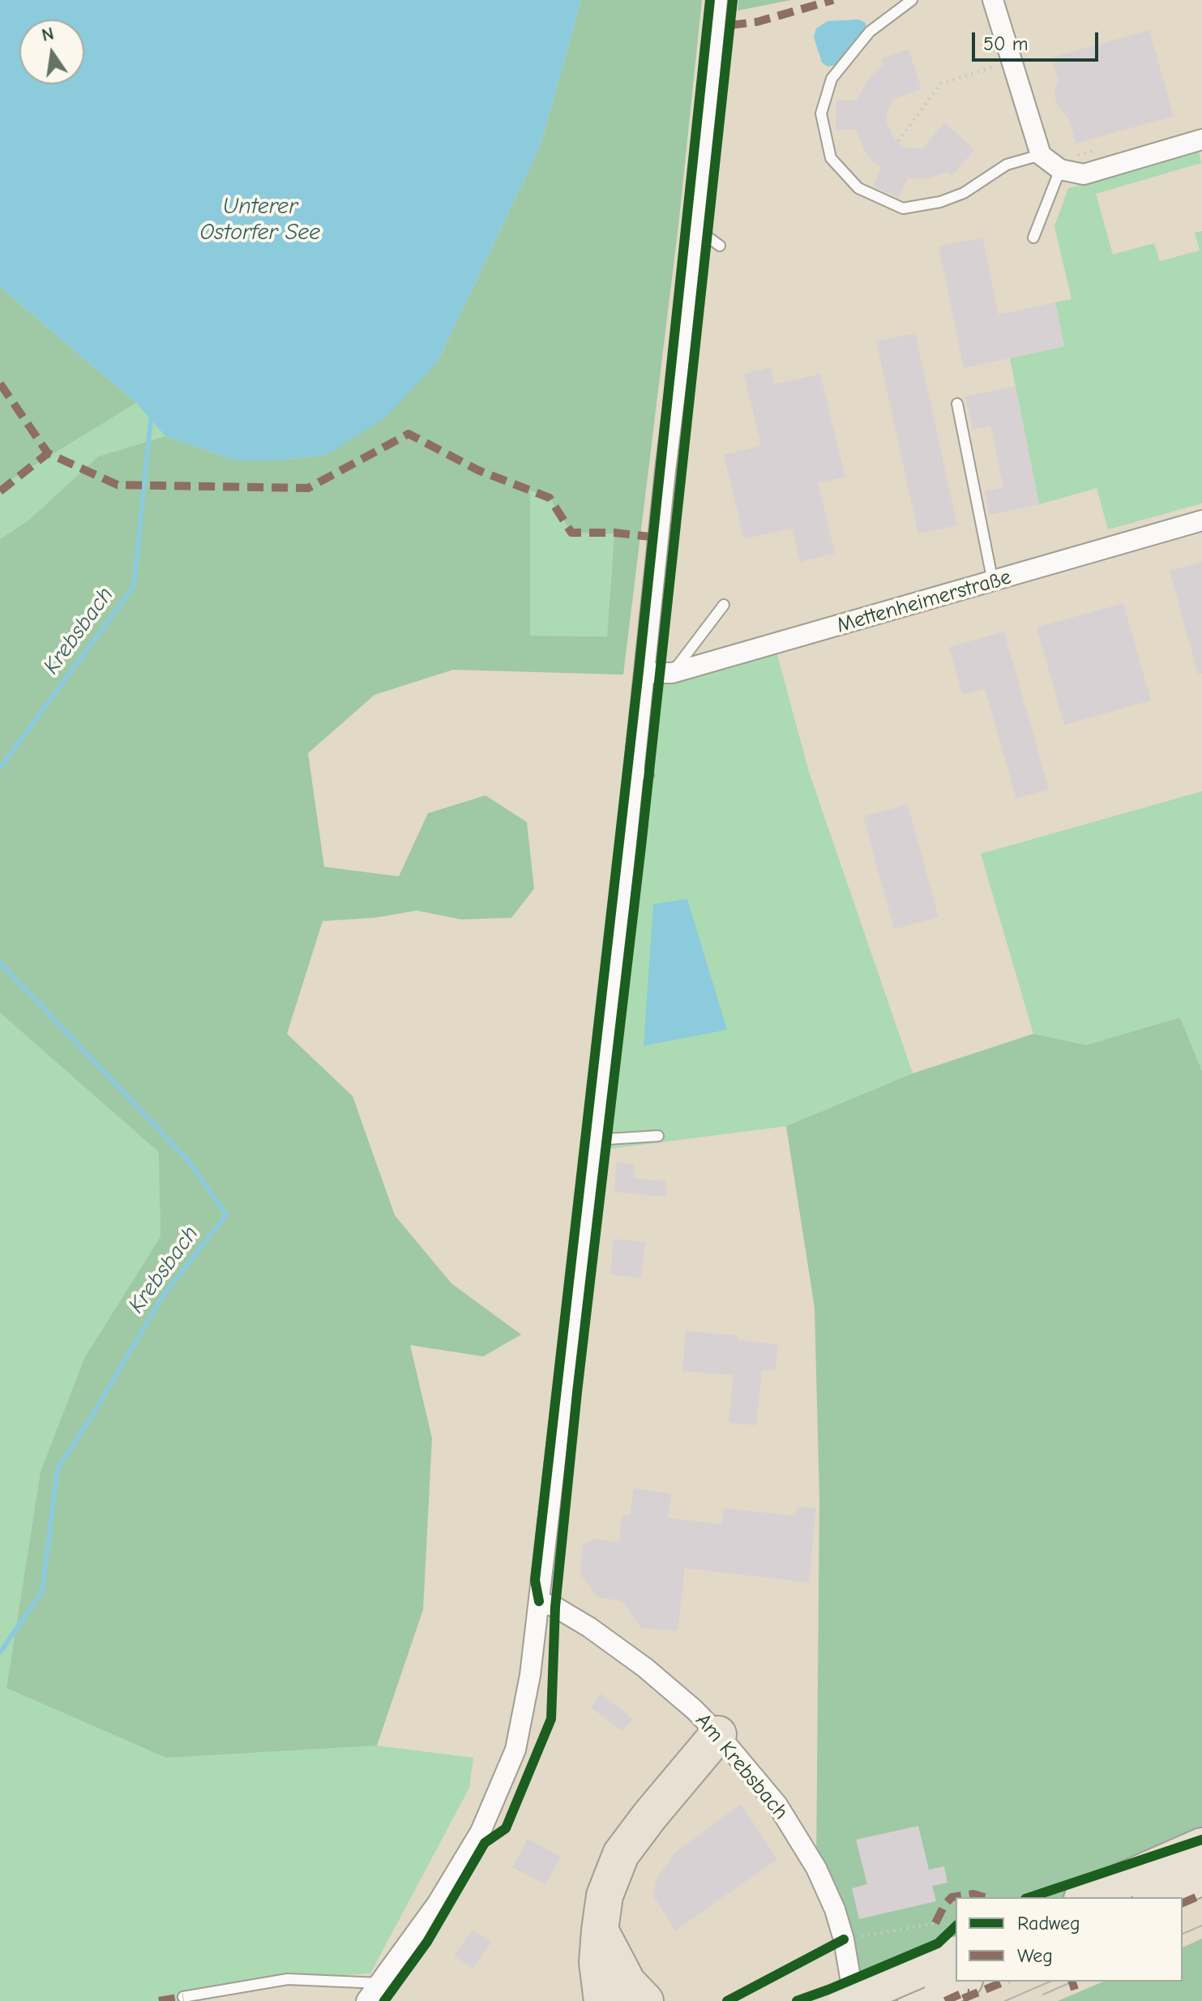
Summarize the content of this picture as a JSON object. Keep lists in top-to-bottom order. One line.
{"streets":{"street":["Mettenheimerstraße","Am Krebsbach"]},"water":["Unterer Ostorfer See","Krebsbach"],"legend":["Radweg","Weg"],"scale_bar":"50 m","north":"top"}
